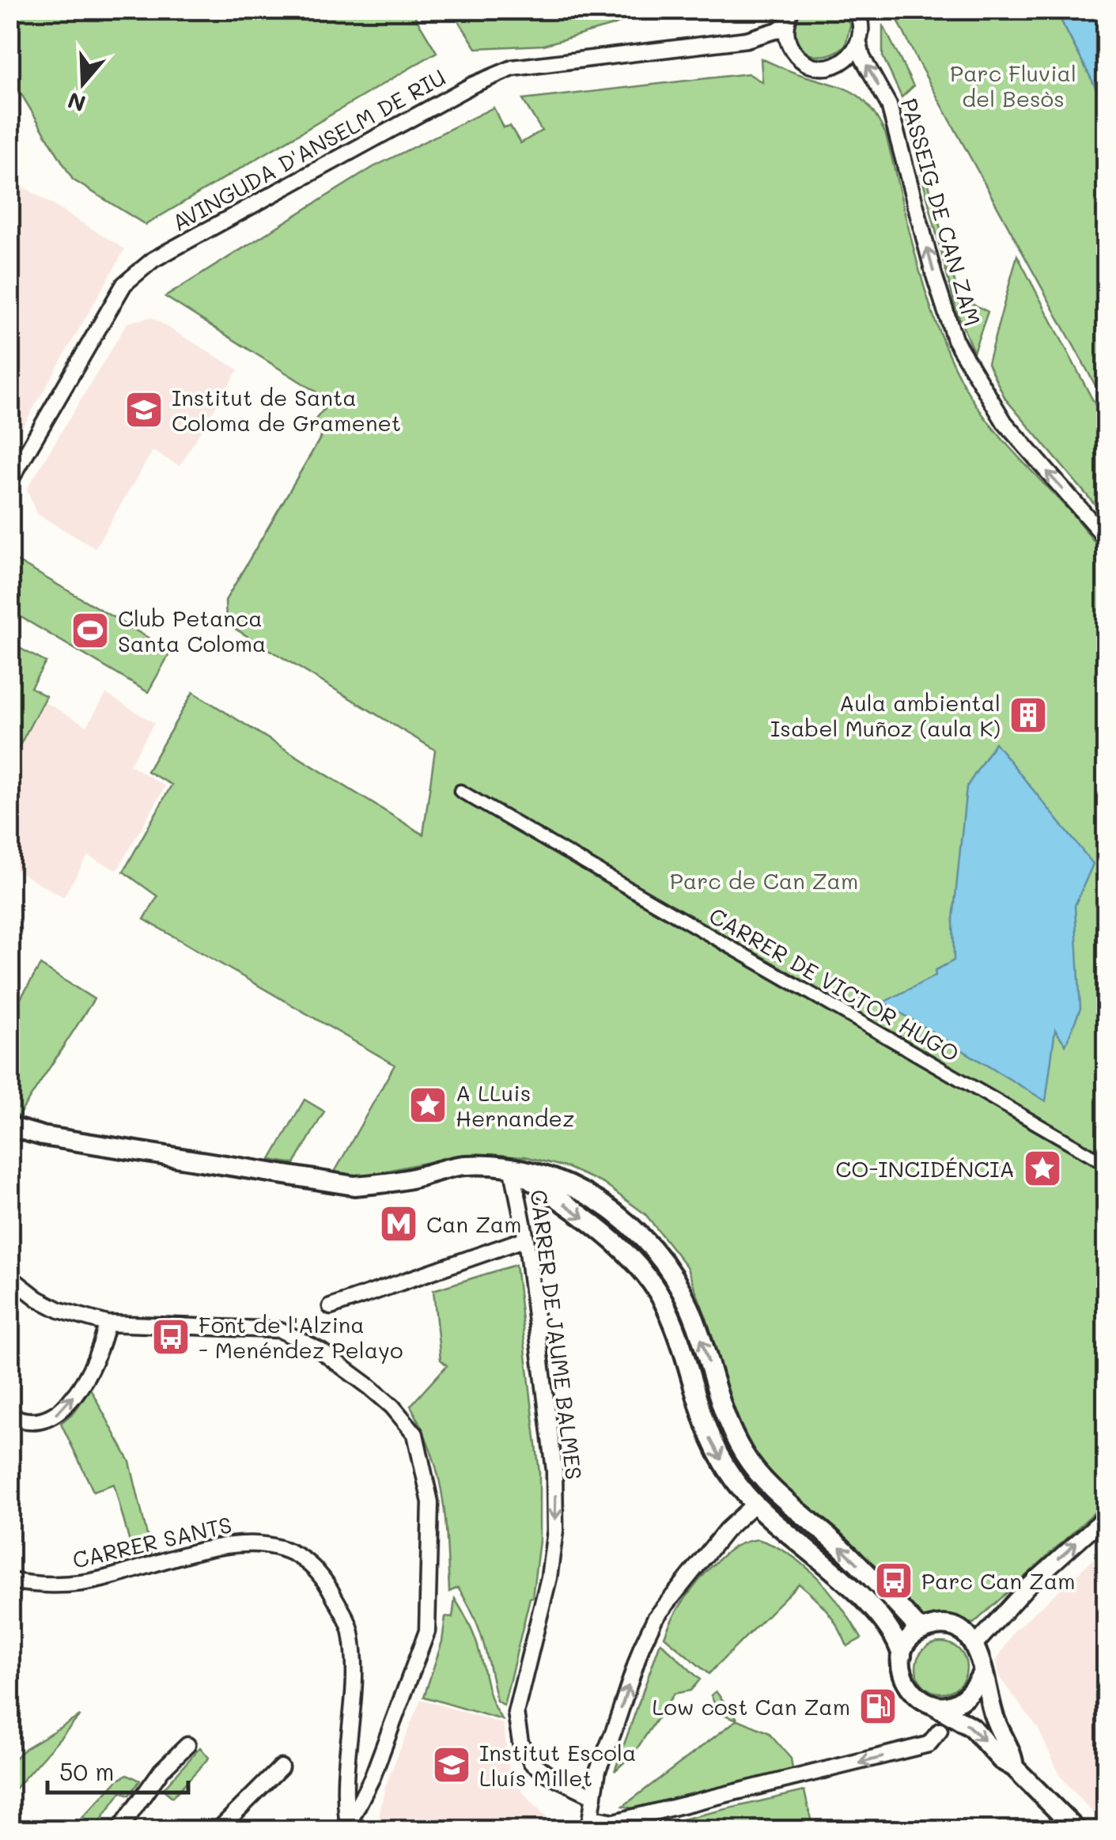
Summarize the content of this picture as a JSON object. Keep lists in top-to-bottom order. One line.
{"streets":{"street":["AVINGUDA D'ANSELM DE RIU","PASSEIG DE CAN ZAM","CARRER DE VICTOR HUGO","CARRER DE JAUME BALMES","CARRER SANTS"]},"one_way":["PASSEIG DE CAN ZAM","CARRER DE JAUME BALMES"],"parks":["Parc Fluvial del Besòs","Parc de Can Zam"],"places":{"school or university":["Institut de Santa Coloma de Gramenet","Institut Escola Lluís Millet"],"sports":["Club Petanca Santa Coloma"],"building":["Aula ambiental Isabel Muñoz (aula K)"],"place":["A LLuis Hernandez","CO-INCIDÉNCIA"],"metro station":["Can Zam"],"bus stop":["Font de l'Alzina - Menéndez Pelayo","Parc Can Zam"],"fuel station":["Low cost Can Zam"]},"scale_bar":"50 m","north":"bottom"}
